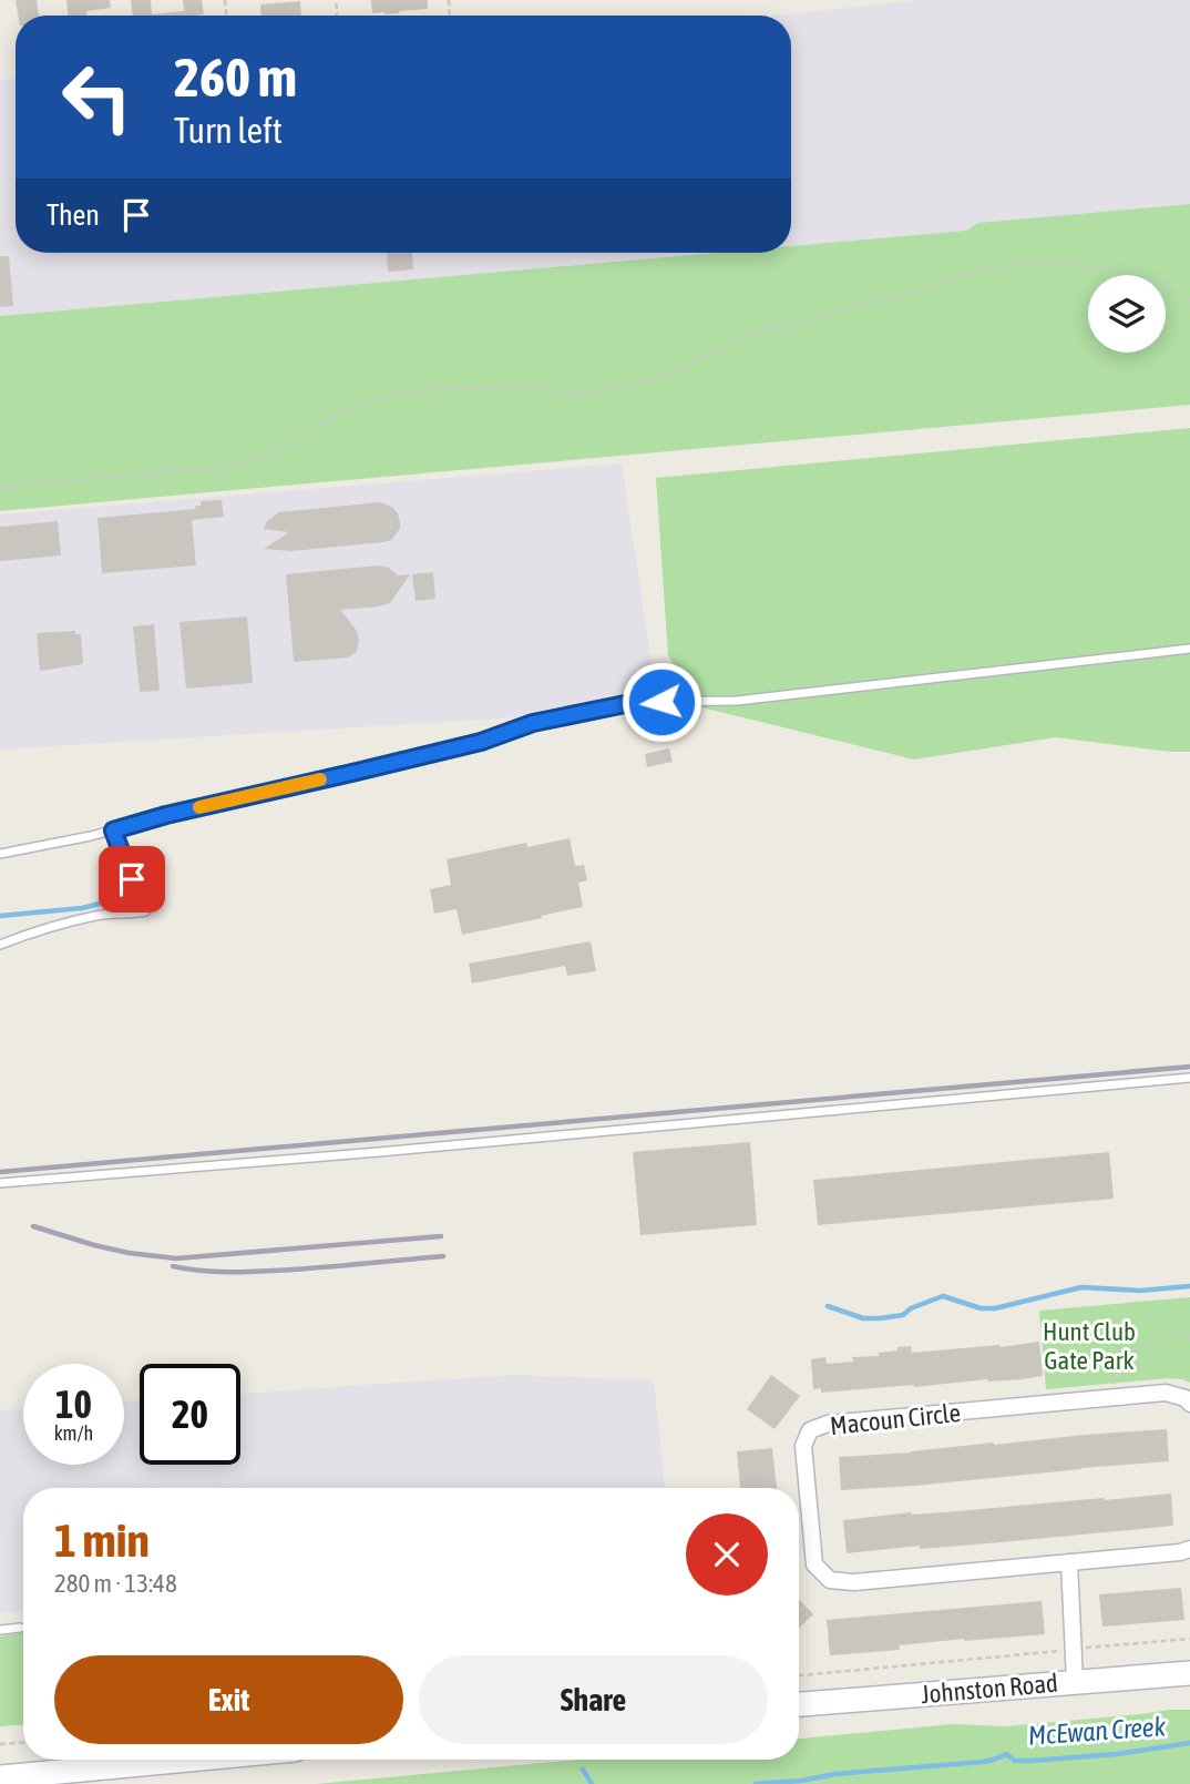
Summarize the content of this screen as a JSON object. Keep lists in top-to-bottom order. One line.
{"streets":{"street":["Macoun Circle","Johnston Road"]},"water":["McEwan Creek"],"parks":["Hunt Club Gate Park"],"page":{"turn":["260 m","Turn left"],"then":"Then","speed":"10 km/h","limit":"20","heading":["1 min","280 m · 13:48"],"buttons":["Exit","Share"]}}
